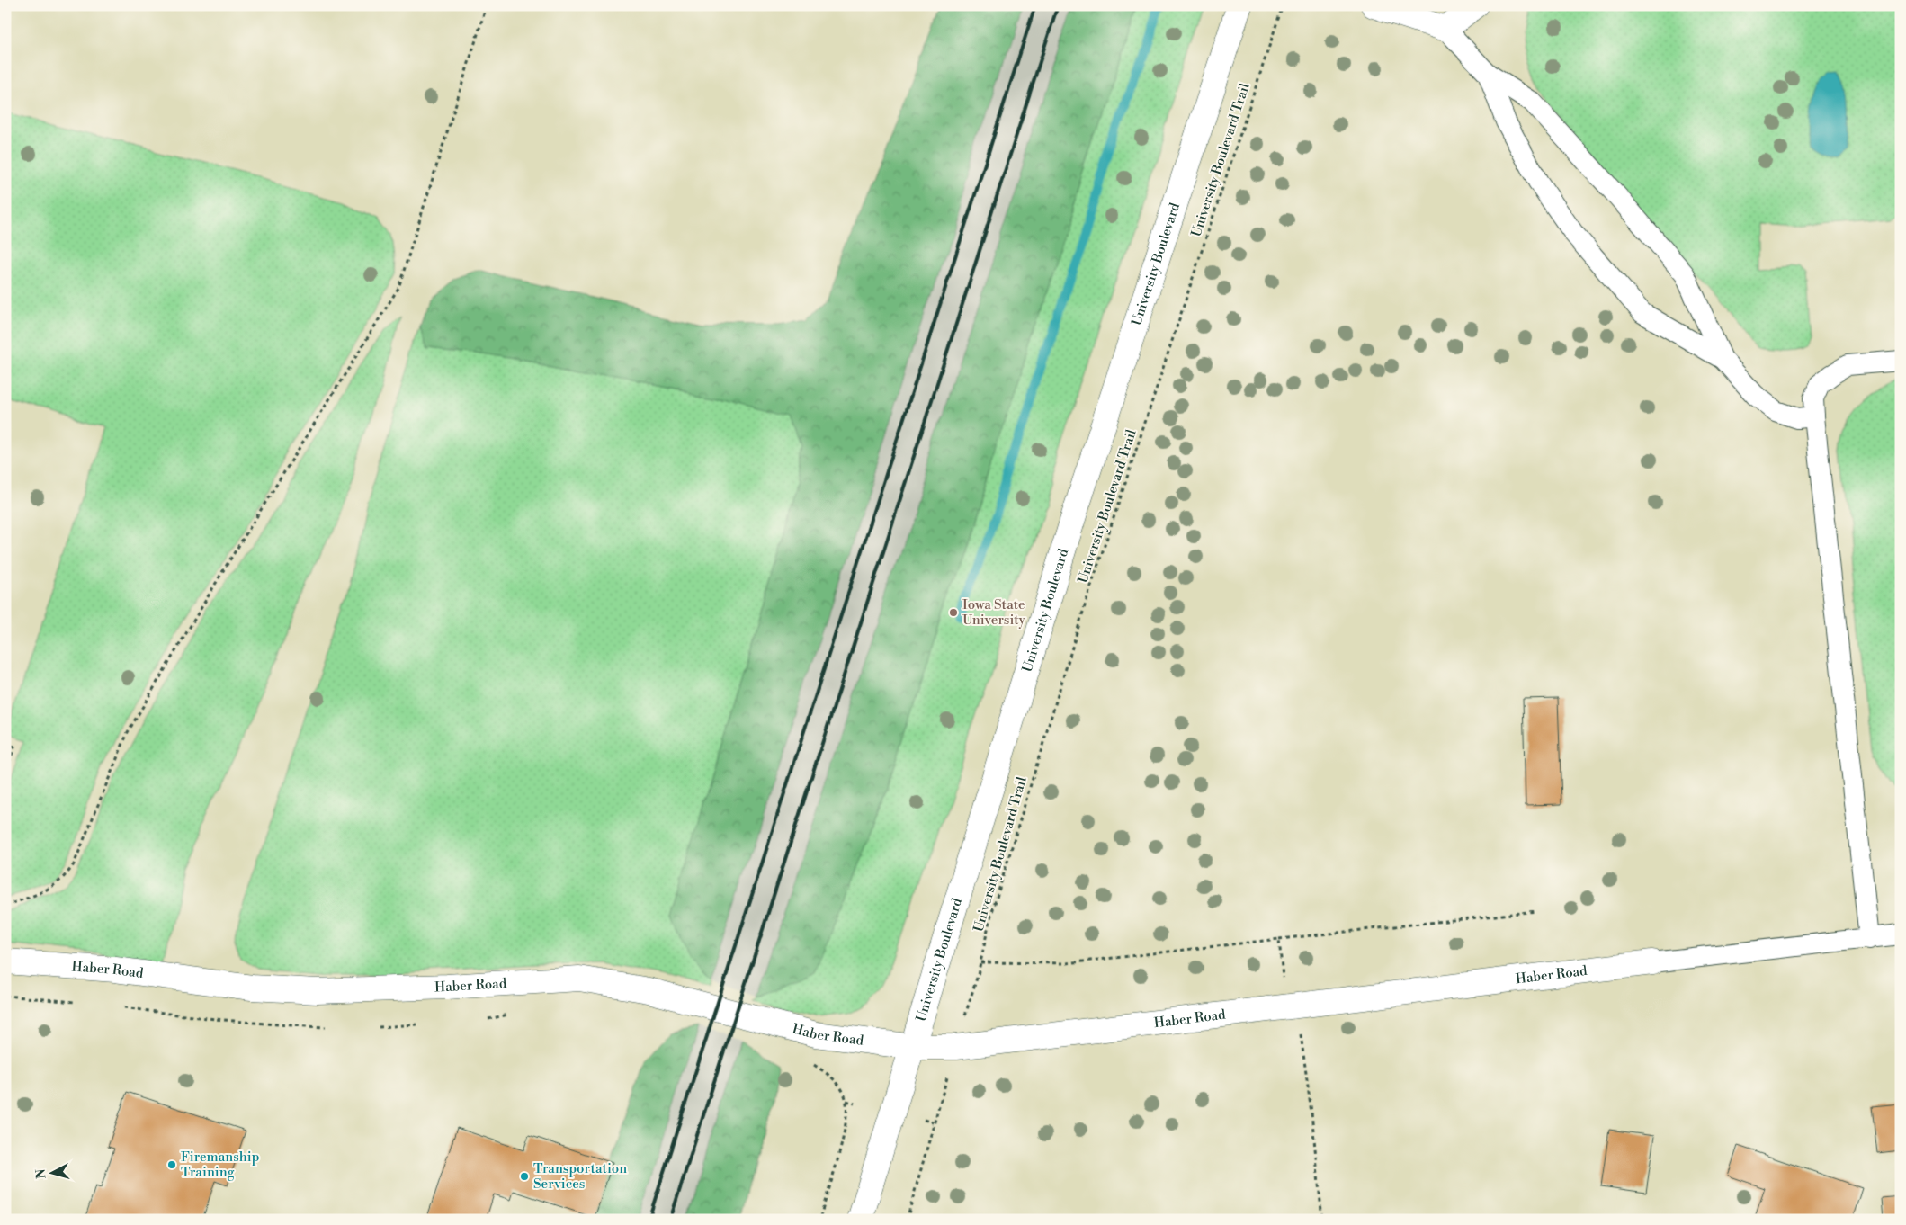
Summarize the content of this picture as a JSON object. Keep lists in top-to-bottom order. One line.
{"streets":{"street":["University Boulevard","Haber Road"],"path":["University Boulevard Trail"]},"crossings":[["University Boulevard","Haber Road"]],"places":["Iowa State University","Firemanship Training","Transportation Services"],"north":"left"}
